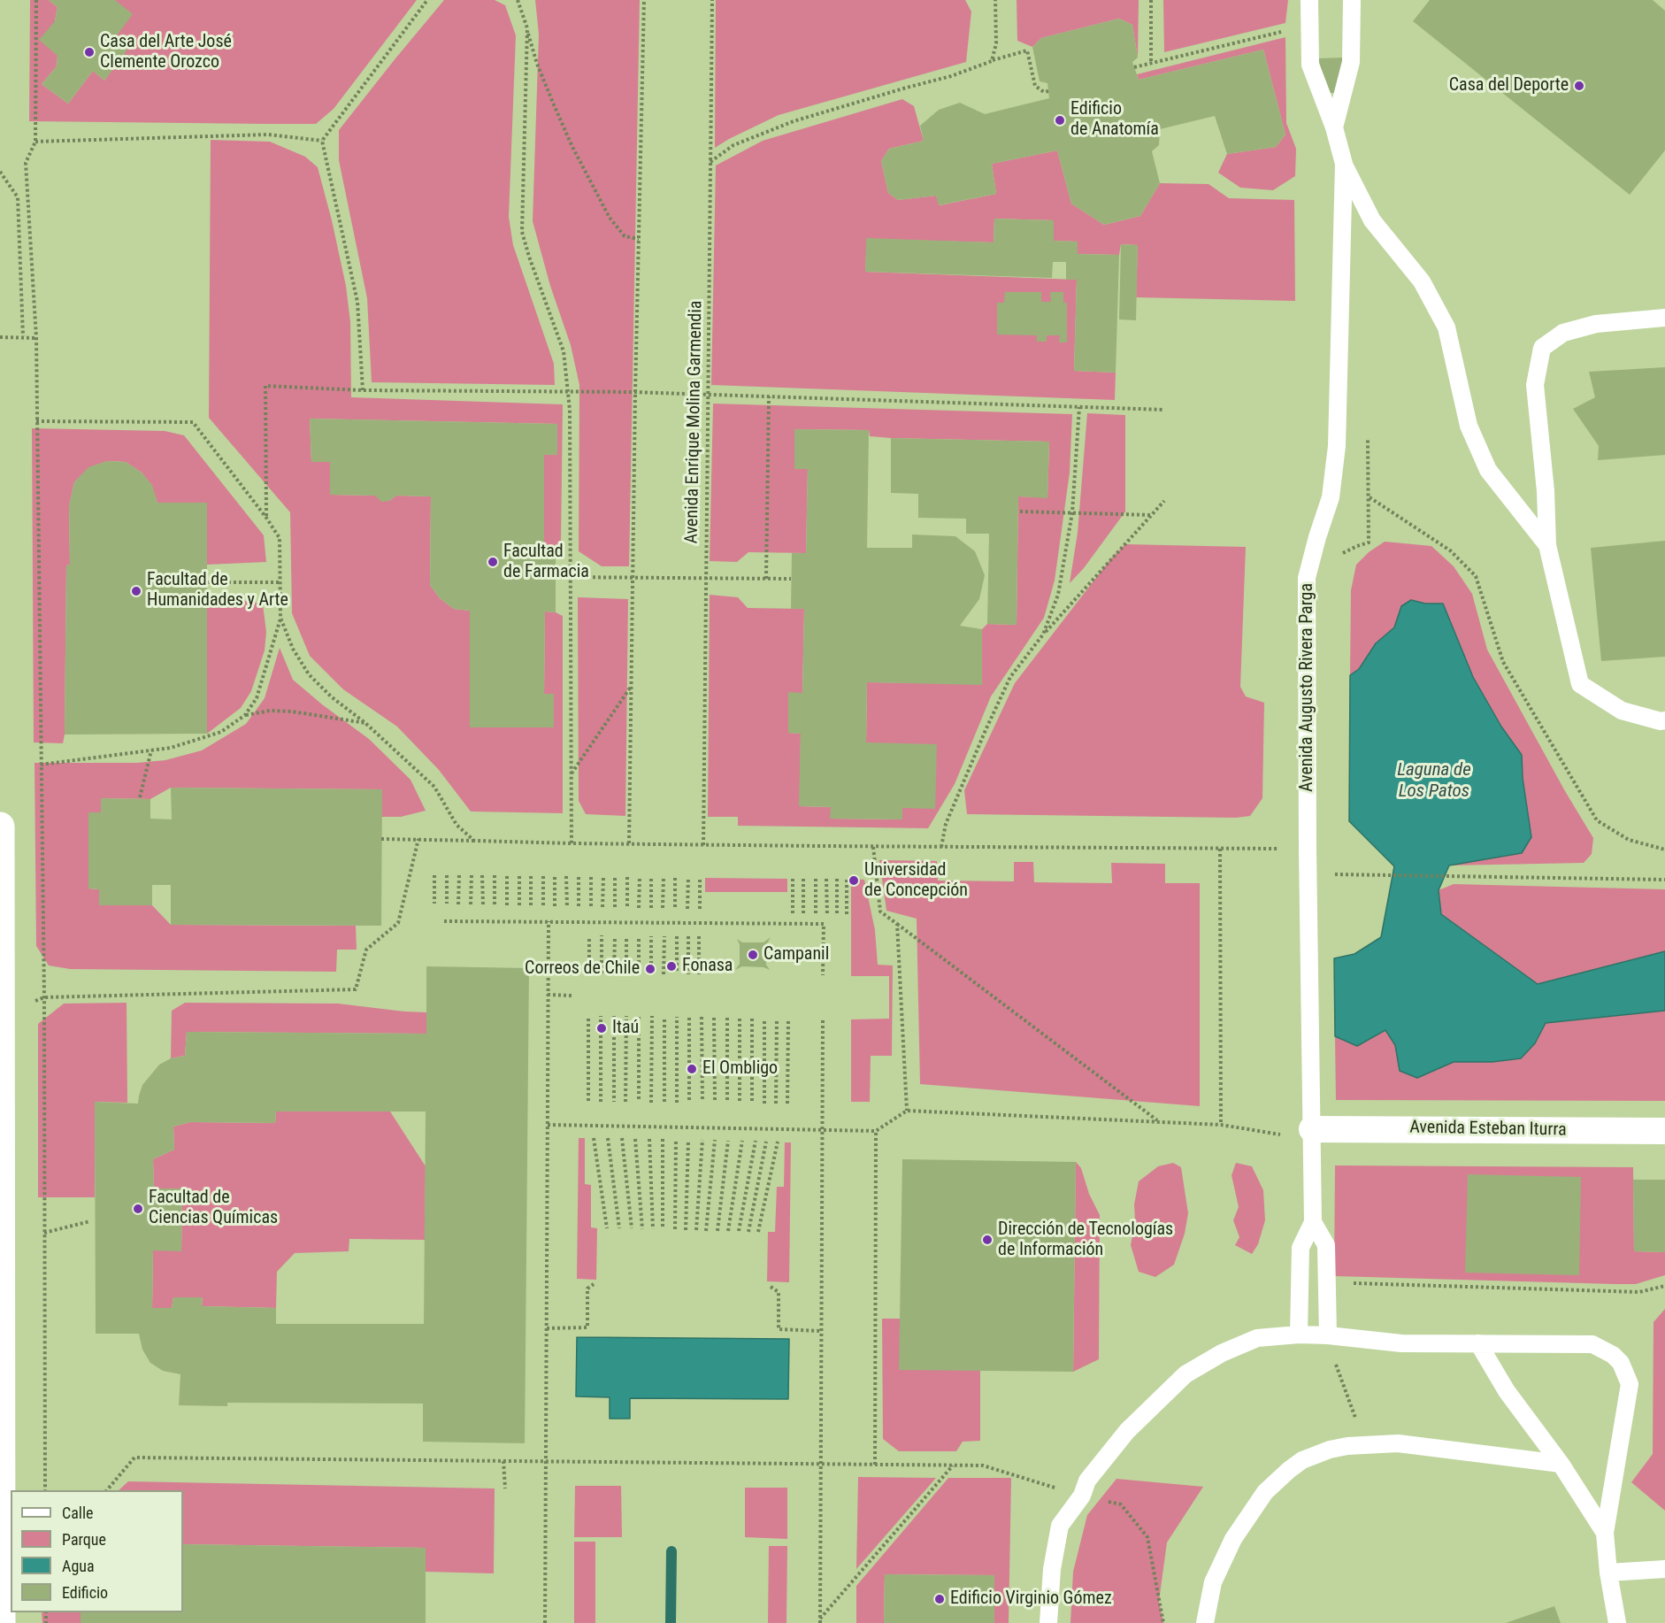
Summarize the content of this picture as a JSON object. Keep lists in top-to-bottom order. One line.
{"streets":{"street":["Avenida Esteban Iturra"],"lane":["Avenida Augusto Rivera Parga"],"path":["Avenida Enrique Molina Garmendia"]},"crossings":[["Avenida Augusto Rivera Parga","Avenida Esteban Iturra"]],"water":["Laguna de Los Patos"],"places":["Casa del Arte José Clemente Orozco","Casa del Deporte","Edificio de Anatomía","Facultad de Farmacia","Facultad de Humanidades y Arte","Universidad de Concepción","Campanil","Fonasa","Correos de Chile","Itaú","El Ombligo","Facultad de Ciencias Químicas","Dirección de Tecnologías de Información","Edificio Virginio Gómez"],"legend":["Calle","Parque","Agua","Edificio"]}
